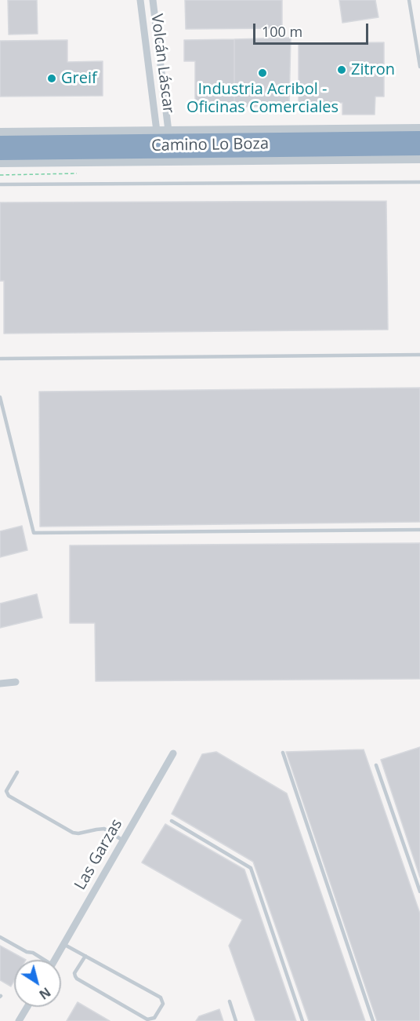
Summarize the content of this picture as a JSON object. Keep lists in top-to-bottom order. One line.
{"streets":{"street":["Volcán Láscar","Camino Lo Boza","Las Garzas"]},"crossings":[["Volcán Láscar","Camino Lo Boza"]],"places":["Zitron","Industria Acribol - Oficinas Comerciales","Greif"],"scale_bar":"100 m","north":"bottom right"}
